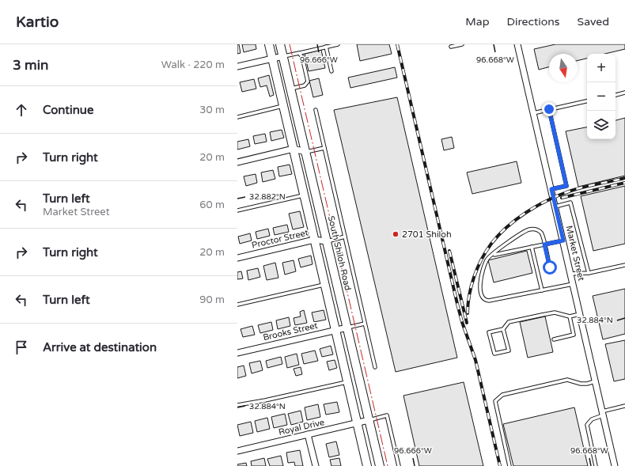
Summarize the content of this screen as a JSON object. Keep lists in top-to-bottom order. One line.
{"streets":{"main road":["South Shiloh Road"],"street":["Proctor Street","Market Street","Brooks Street","Royal Drive"]},"crossings":[["Proctor Street","South Shiloh Road"],["South Shiloh Road","Brooks Street"],["South Shiloh Road","Royal Drive"]],"places":["2701 Shiloh"],"north":"bottom","page":{"header":"Kartio","nav":["Map","Directions","Saved"],"heading":["3 min","Walk · 220 m"],"map_buttons":["+","−"],"list":[["Continue","30 m"],["Turn right","20 m"],["Turn left","Market Street","60 m"],["Turn right","20 m"],["Turn left","90 m"],"Arrive at destination"]},"coordinates":["96.666°W","96.668°W","32.882°N","32.884°N"]}
